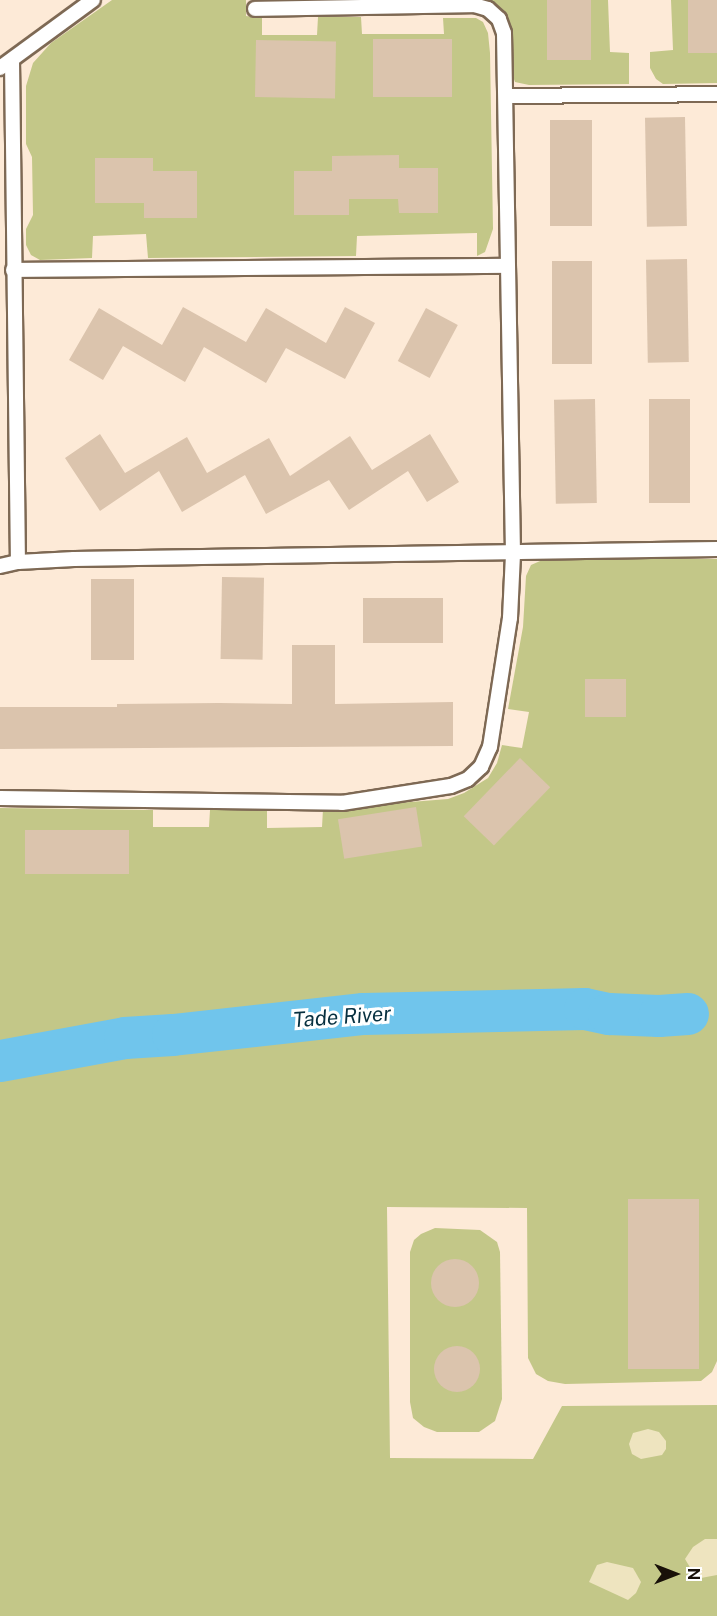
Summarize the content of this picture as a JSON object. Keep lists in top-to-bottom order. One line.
{"water":["Tade River"],"north":"right"}
